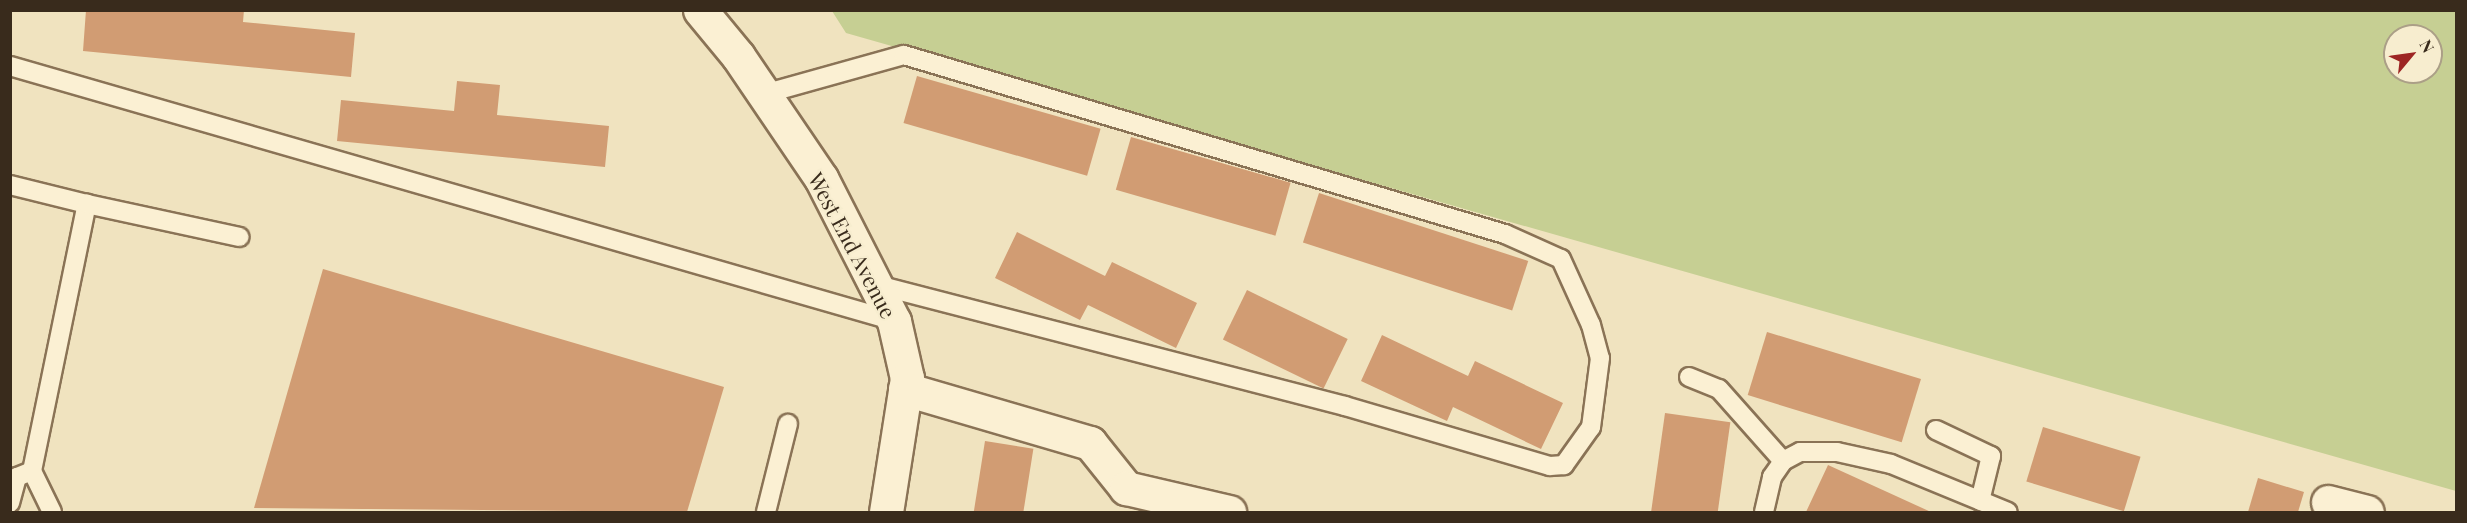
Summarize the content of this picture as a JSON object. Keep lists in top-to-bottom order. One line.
{"streets":{"street":["West End Avenue"]},"north":"top right"}
